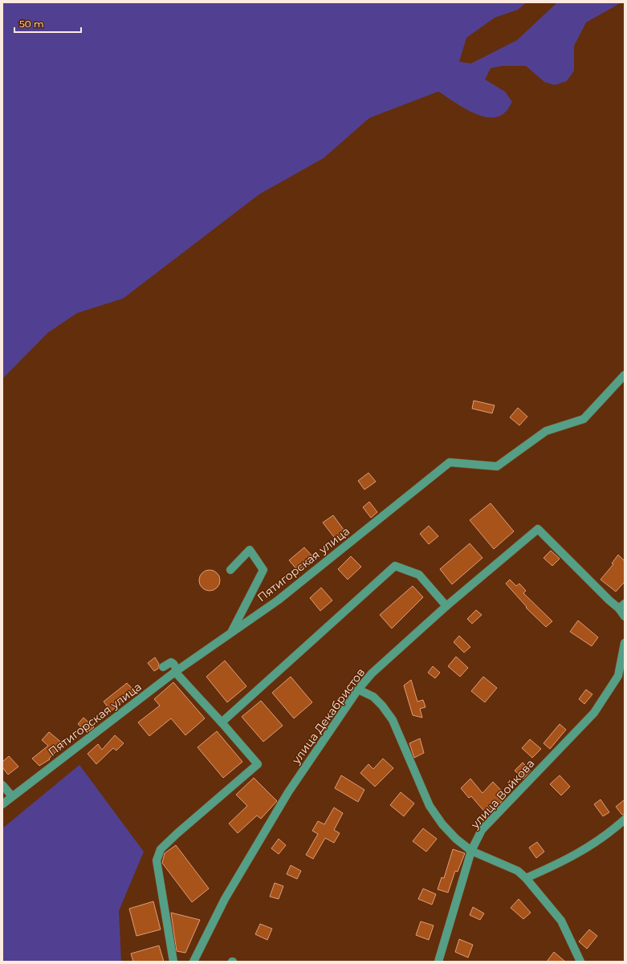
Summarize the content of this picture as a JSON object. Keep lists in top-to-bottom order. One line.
{"streets":{"street":["Пятигорская улица","улица Декабристов","улица Войкова"]},"scale_bar":"50 m"}
